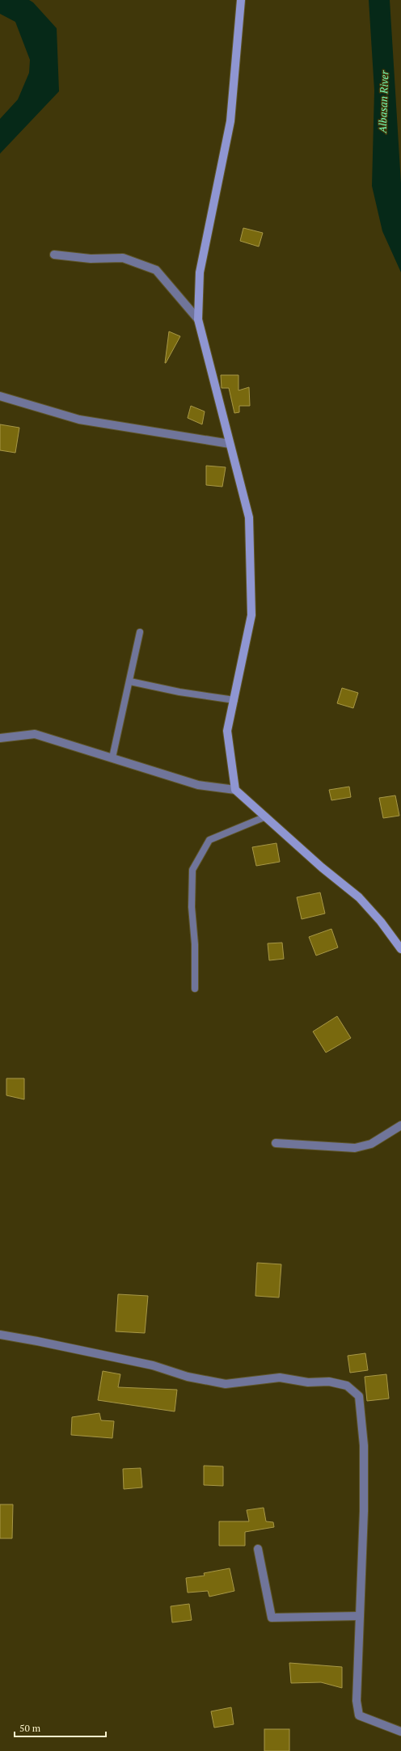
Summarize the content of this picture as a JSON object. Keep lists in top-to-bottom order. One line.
{"water":["Albasan River"],"scale_bar":"50 m"}
